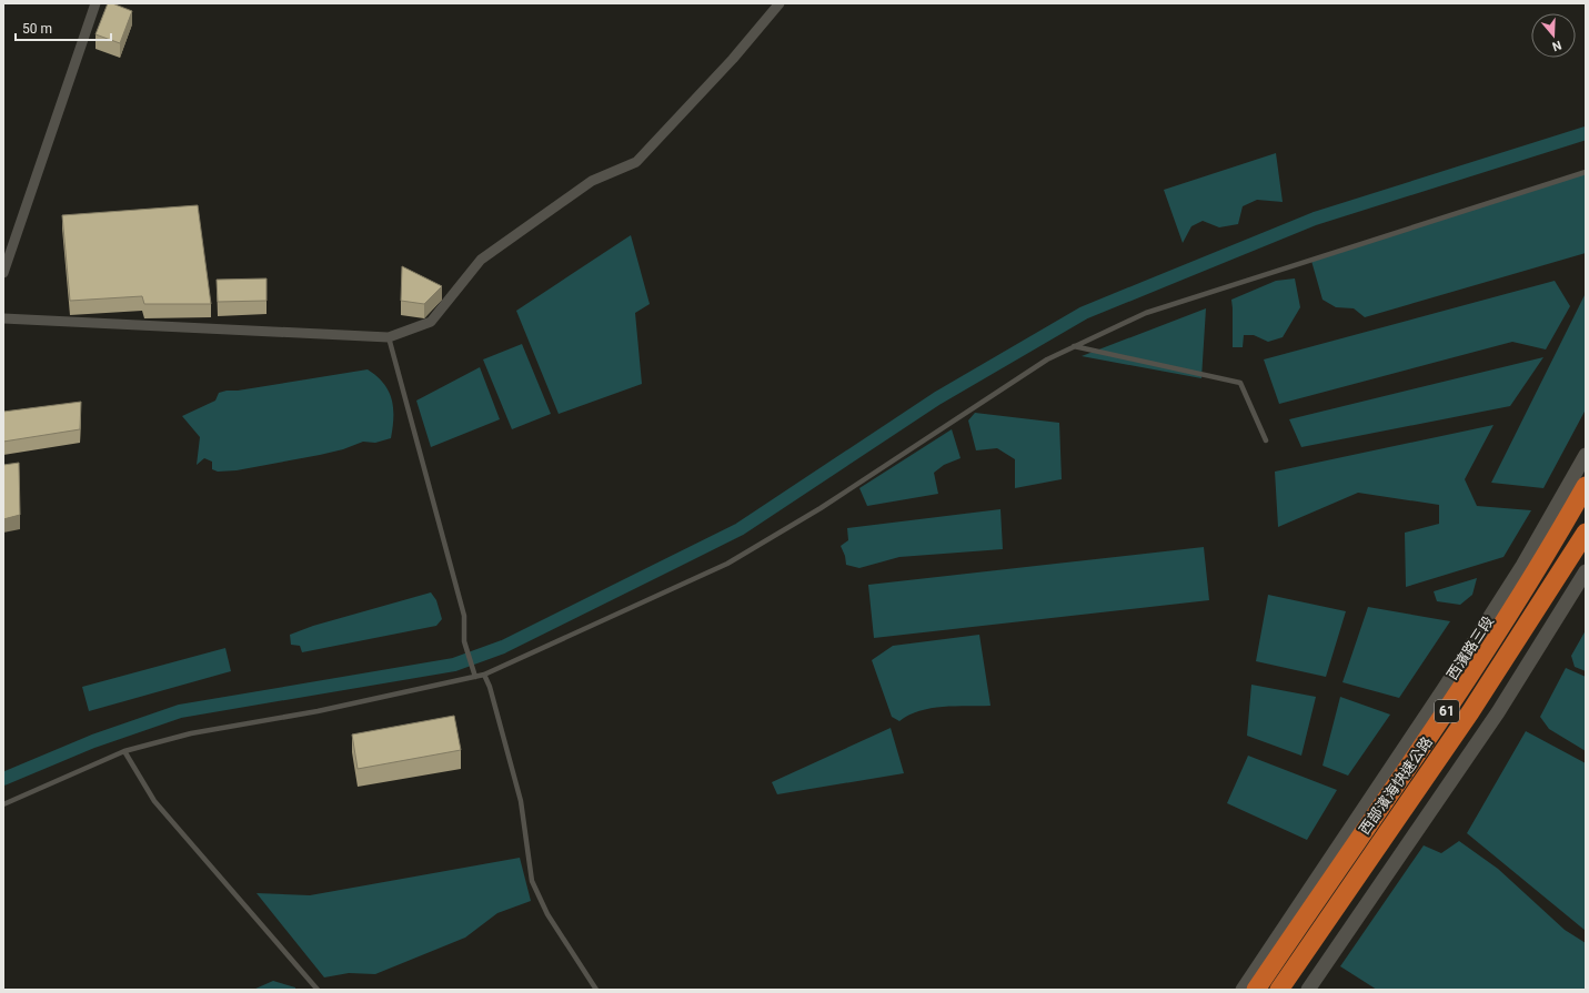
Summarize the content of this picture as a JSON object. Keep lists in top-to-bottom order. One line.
{"streets":{"highway":["61","西部濱海快速公路"],"street":["西濱路三段"]},"scale_bar":"50 m","north":"bottom"}
